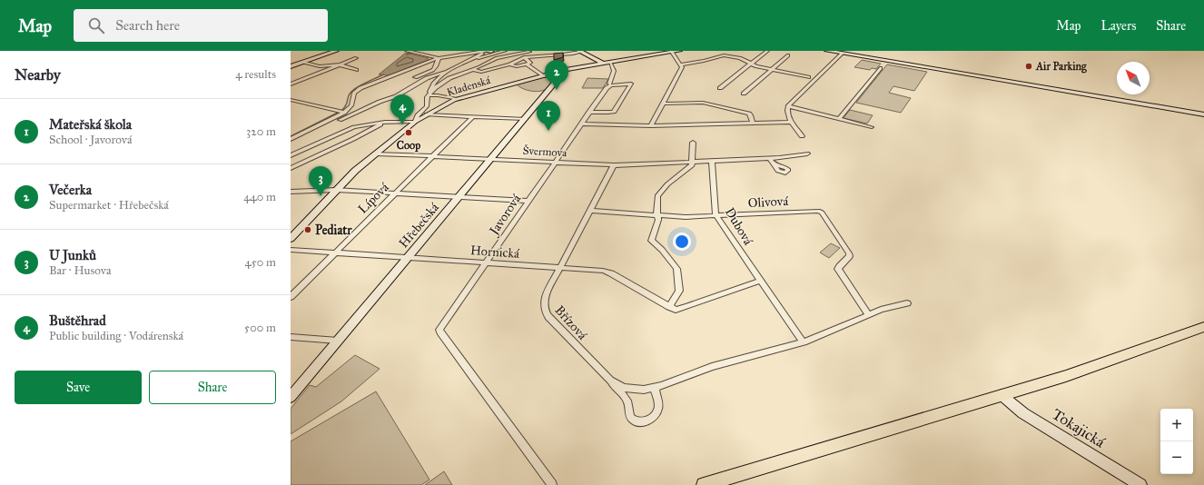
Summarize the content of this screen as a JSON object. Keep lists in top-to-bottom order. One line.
{"streets":{"street":["Kladenská","Švermova","Lípová","Olivová","Javorová","Hřebečská","Dubová","Hornická","Břízová","Tokajická"]},"crossings":[["Kladenská","Švermova"],["Kladenská","Hřebečská"],["Švermova","Lípová"],["Švermova","Javorová"],["Švermova","Hřebečská"],["Švermova","Dubová"],["Švermova","Břízová"],["Lípová","Hornická"],["Olivová","Dubová"],["Olivová","Břízová"],["Javorová","Hornická"],["Hřebečská","Hornická"],["Dubová","Hornická"],["Dubová","Břízová"],["Hornická","Břízová"]],"places":["Air Parking","Coop","Pediatr"],"north":"top left","page":{"header":"Map","search":"Search here","nav":["Map","Layers","Share"],"heading":["Nearby","4 results"],"pins":["2","4","1","3"],"list":[{"mark":"1","name":"Mateřská škola","note":"School · Javorová","value":"320 m"},{"mark":"2","name":"Večerka","note":"Supermarket · Hřebečská","value":"440 m"},{"mark":"3","name":"U Junků","note":"Bar · Husova","value":"450 m"},{"mark":"4","name":"Buštěhrad","note":"Public building · Vodárenská","value":"500 m"}],"buttons":["Save","Share"],"map_buttons":["+","−"]}}
